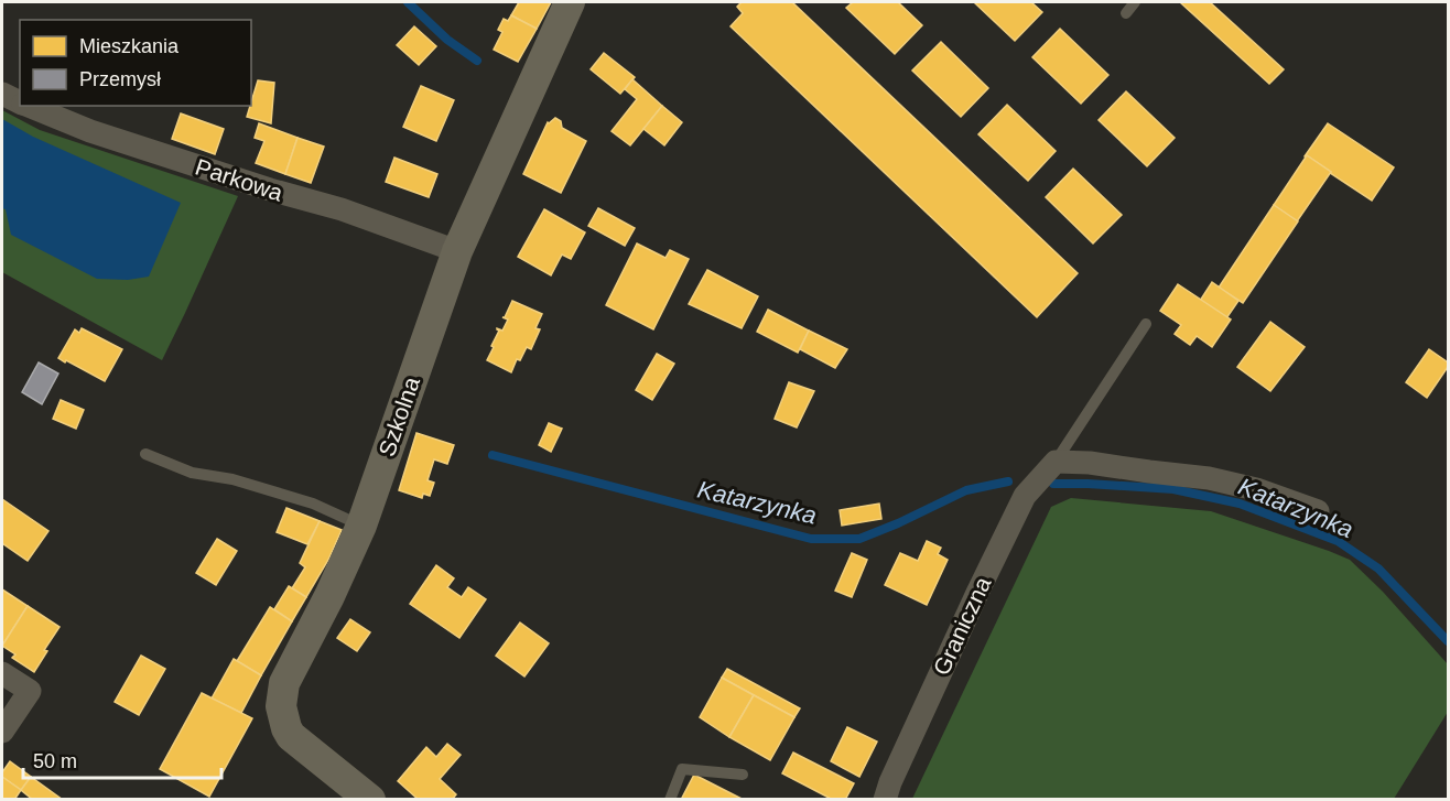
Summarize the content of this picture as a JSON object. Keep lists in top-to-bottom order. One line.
{"streets":{"street":["Parkowa","Szkolna","Graniczna"]},"crossings":[["Parkowa","Szkolna"]],"water":["Katarzynka"],"legend":["Mieszkania","Przemysł"],"scale_bar":"50 m"}
